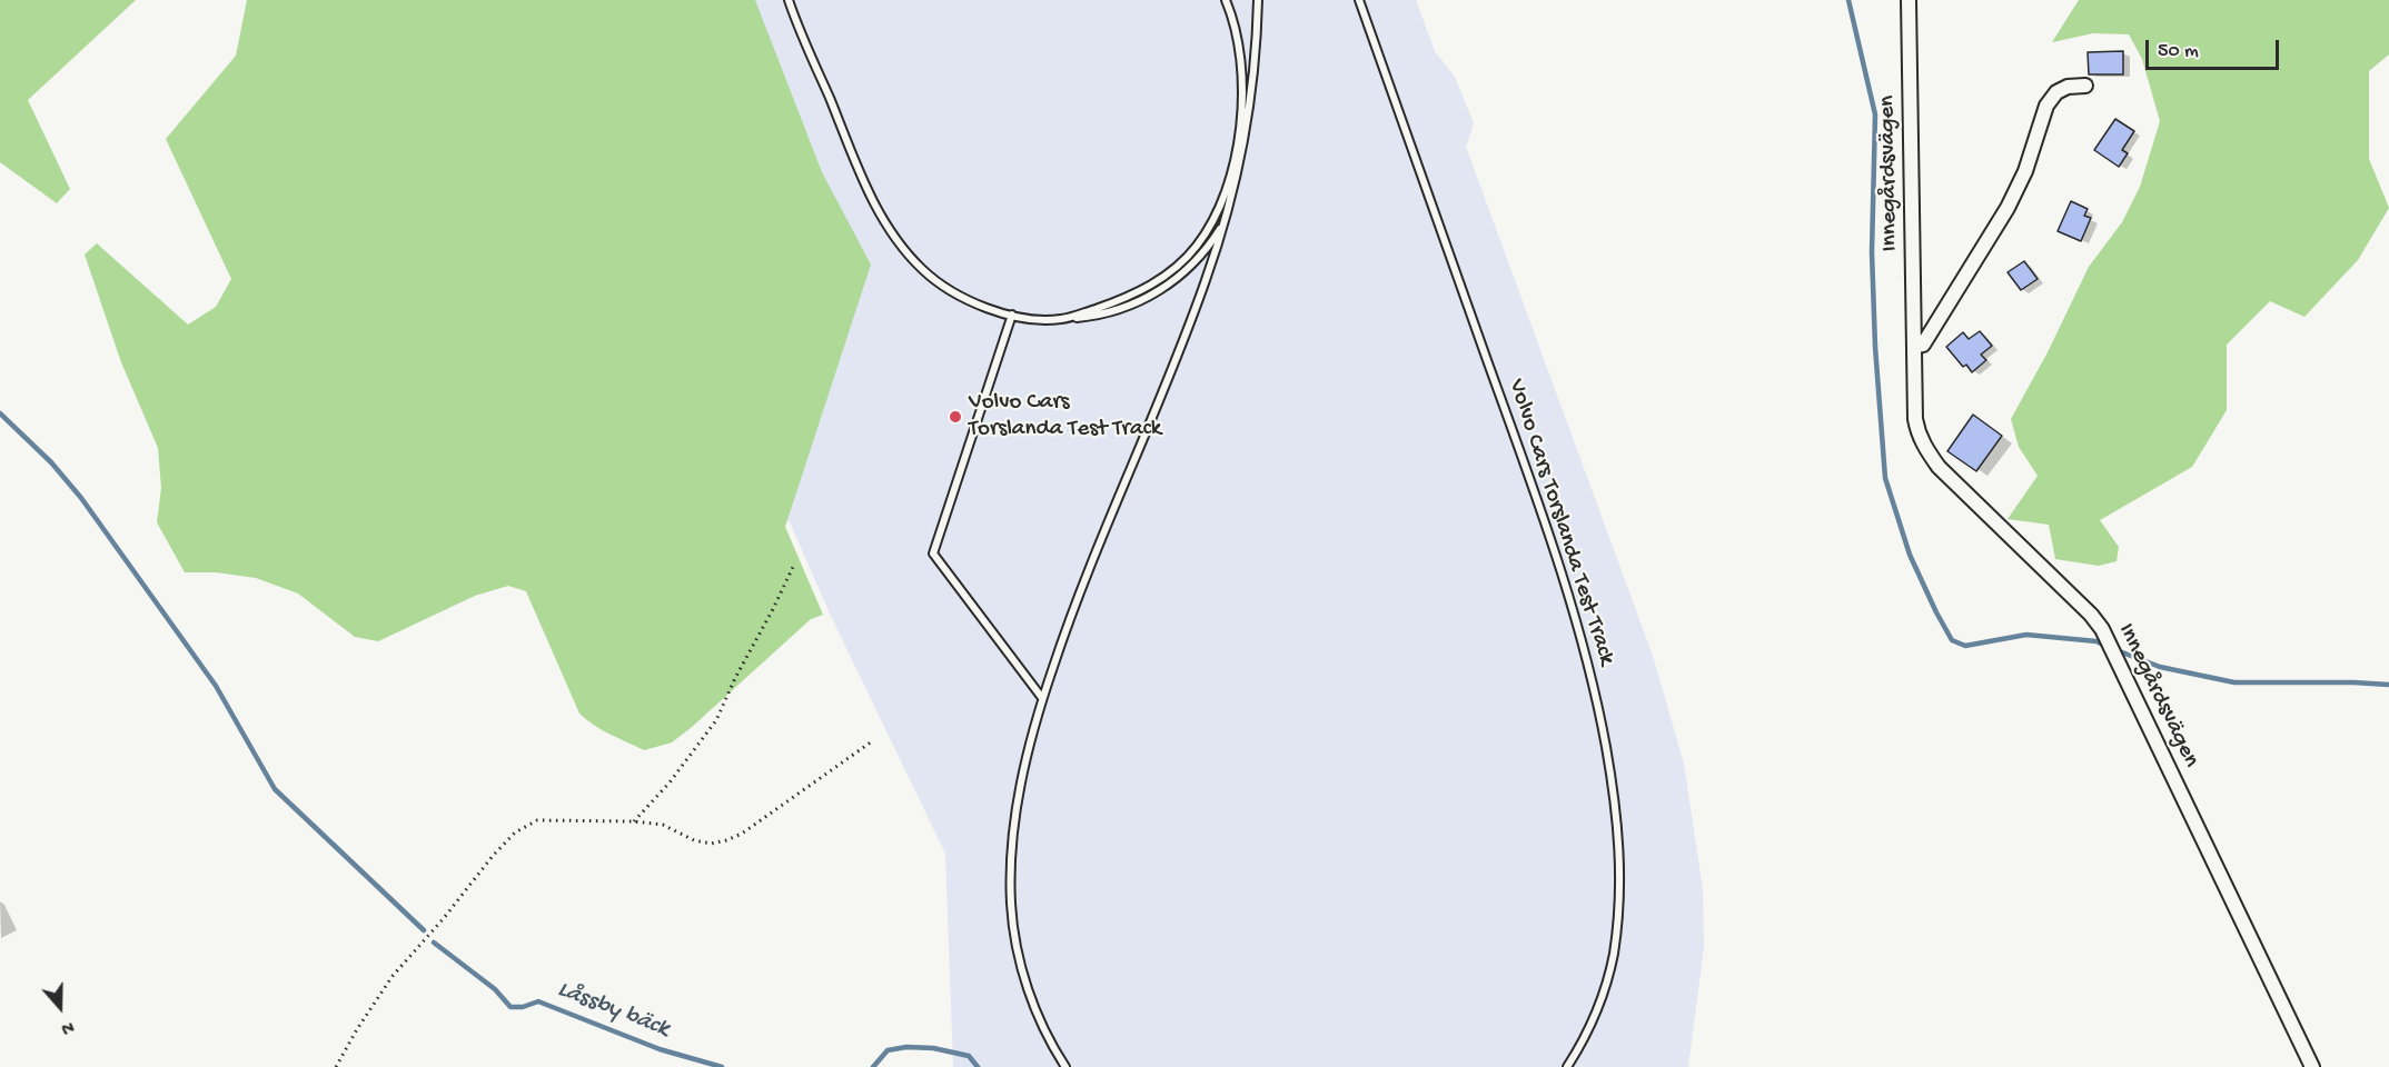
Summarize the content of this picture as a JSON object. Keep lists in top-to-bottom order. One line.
{"streets":{"street":["Innegårdsvägen"],"lane":["Volvo Cars Torslanda Test Track"]},"water":["Låssby bäck"],"places":["Volvo Cars Torslanda Test Track"],"scale_bar":"50 m","north":"bottom"}
